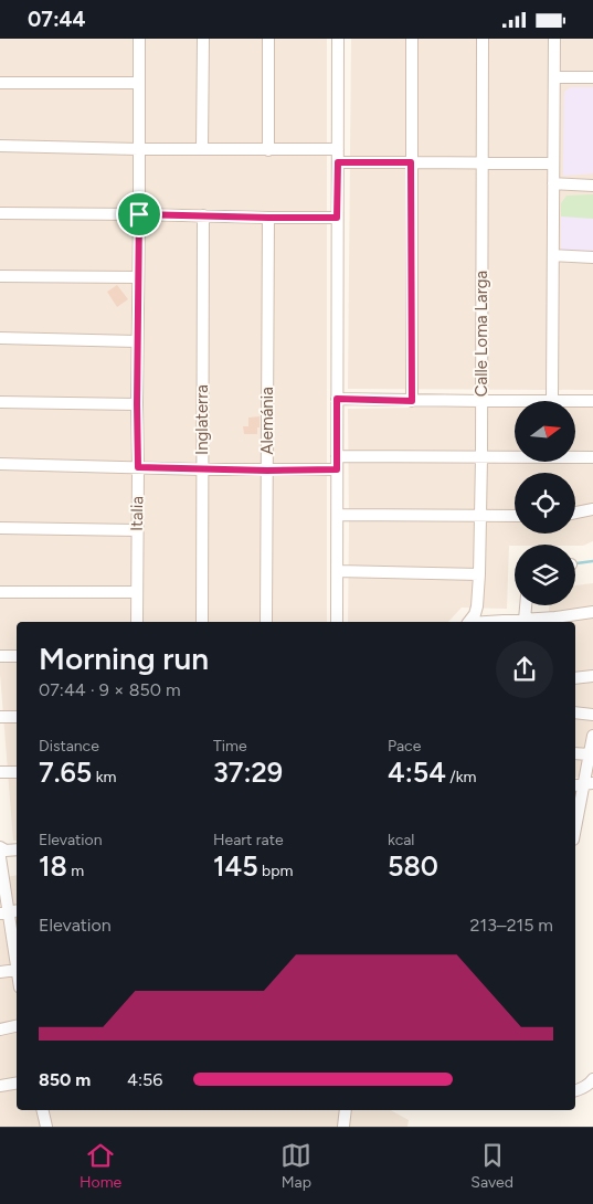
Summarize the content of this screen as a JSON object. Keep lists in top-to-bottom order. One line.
{"streets":{"street":["Calle Loma Larga","Inglaterra","Alemánia","Italia"]},"north":"right","page":{"status":"07:44","heading":["Morning run","07:44 · 9 × 850 m"],"stats":[["Distance","7.65 km"],["Time","37:29"],["Pace","4:54 /km"],["Elevation","18 m"],["Heart rate","145 bpm"],["kcal","580"]],"chart":["Elevation","213–215 m"],"list":[{"name":"850 m","note":"4:56"}],"tabs":["Home","Map","Saved"]}}
